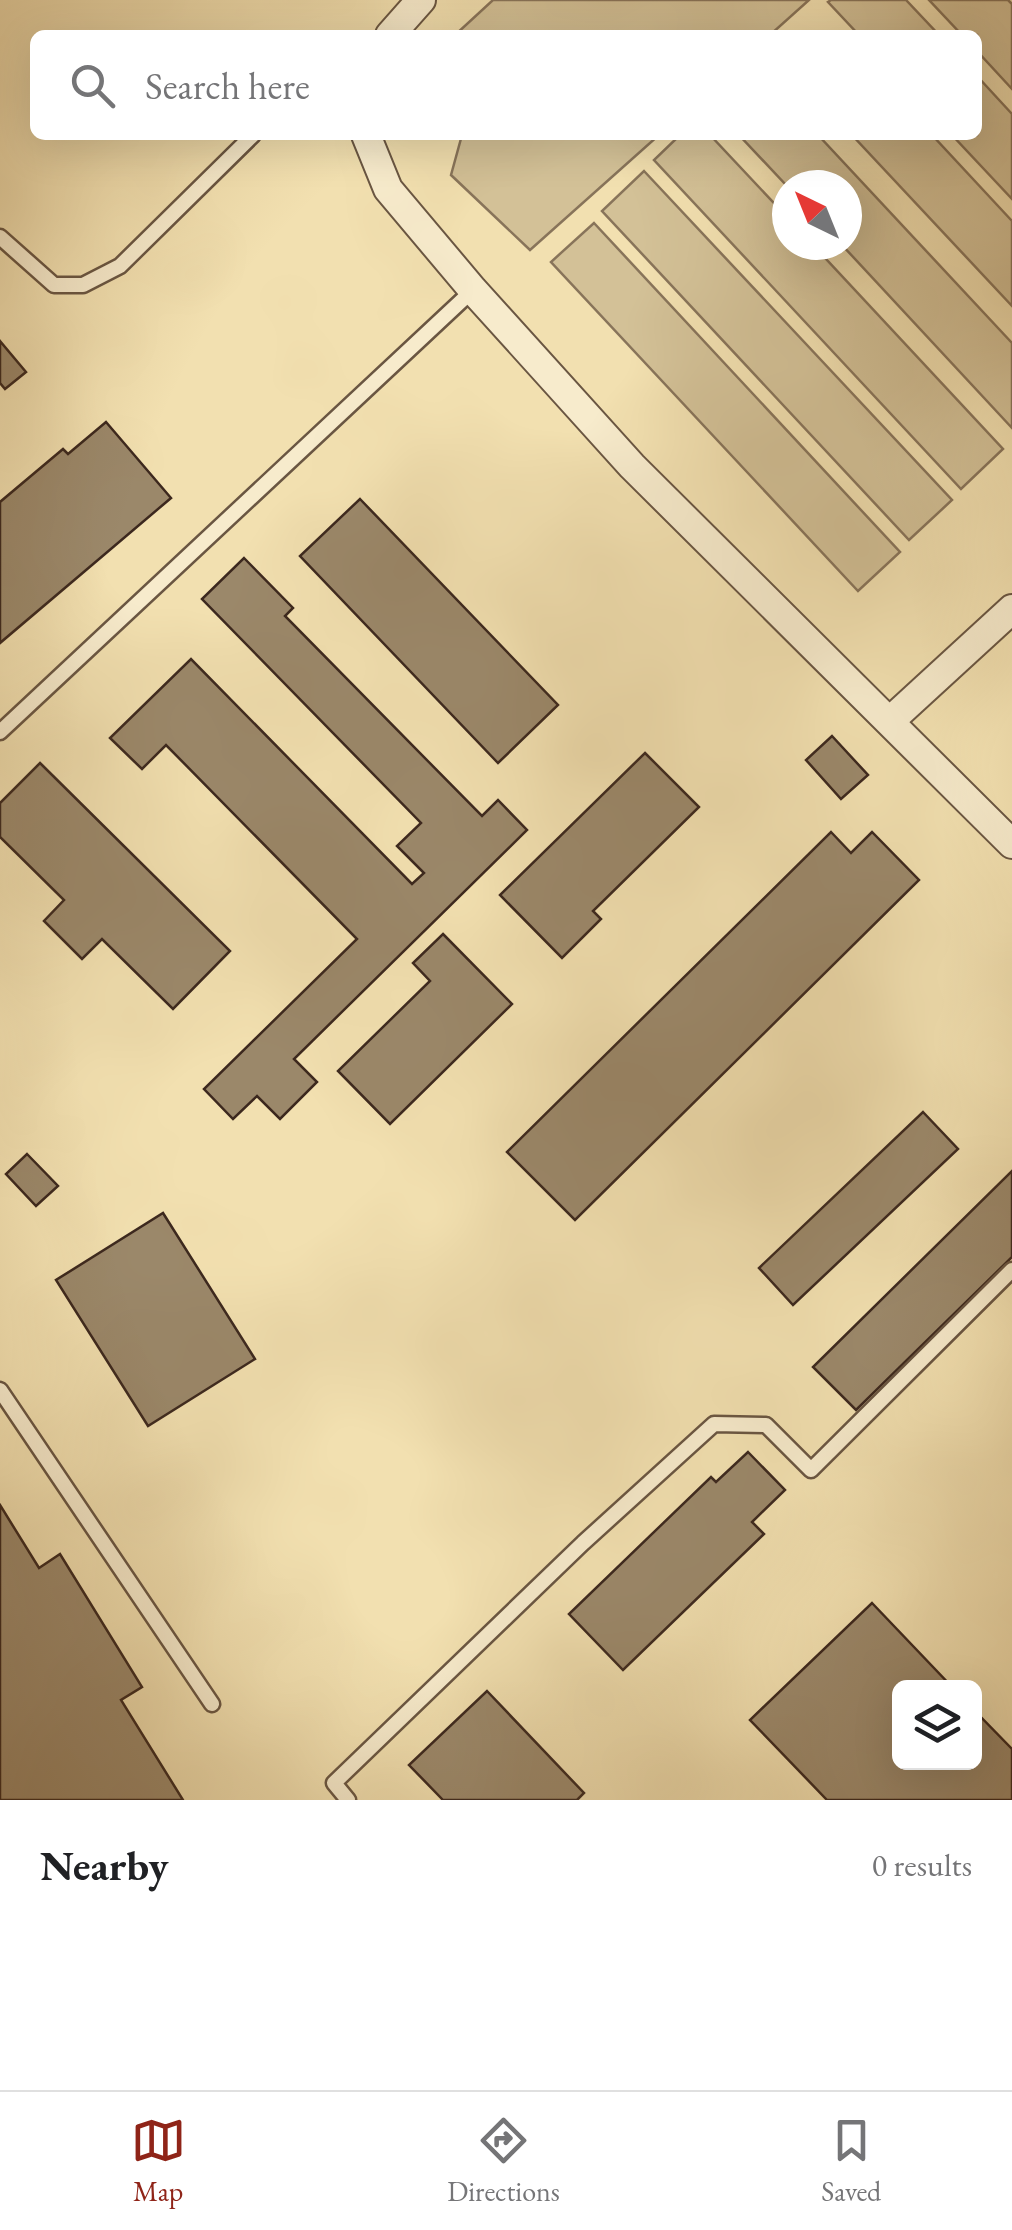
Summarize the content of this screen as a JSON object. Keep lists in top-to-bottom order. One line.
{"north":"top left","page":{"search":"Search here","heading":["Nearby","0 results"],"nav":["Map","Directions","Saved"]}}
